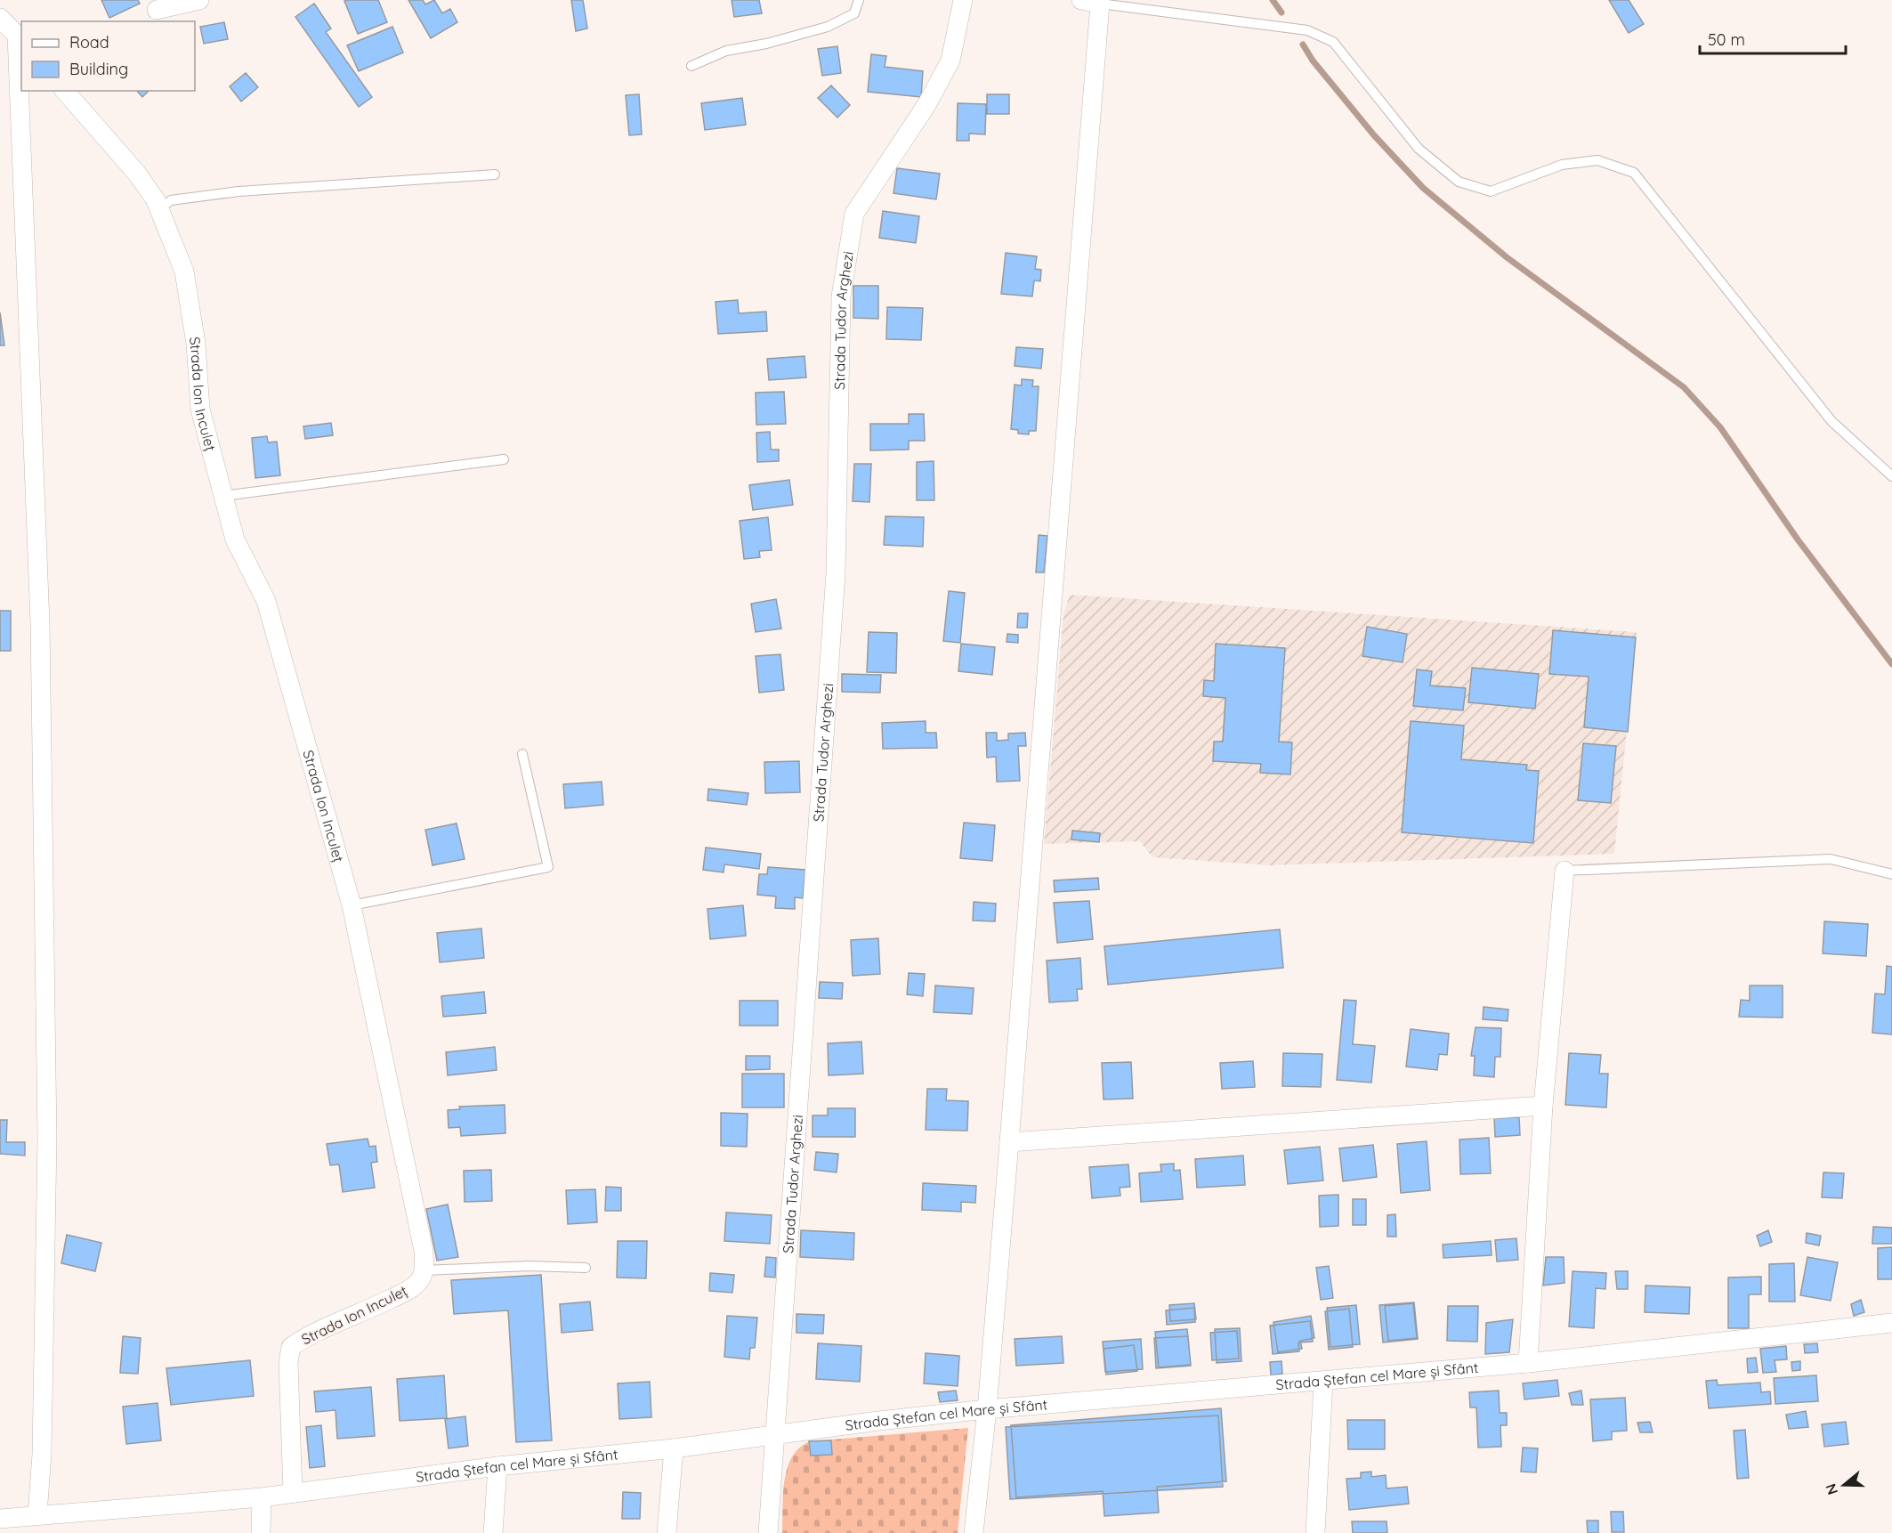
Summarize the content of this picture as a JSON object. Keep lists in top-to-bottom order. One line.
{"streets":{"street":["Strada Tudor Arghezi","Strada Ion Inculeț","Strada Ștefan cel Mare și Sfânt"]},"crossings":[["Strada Tudor Arghezi","Strada Ștefan cel Mare și Sfânt"],["Strada Ion Inculeț","Strada Ștefan cel Mare și Sfânt"]],"legend":["Road","Building"],"scale_bar":"50 m","north":"left"}
